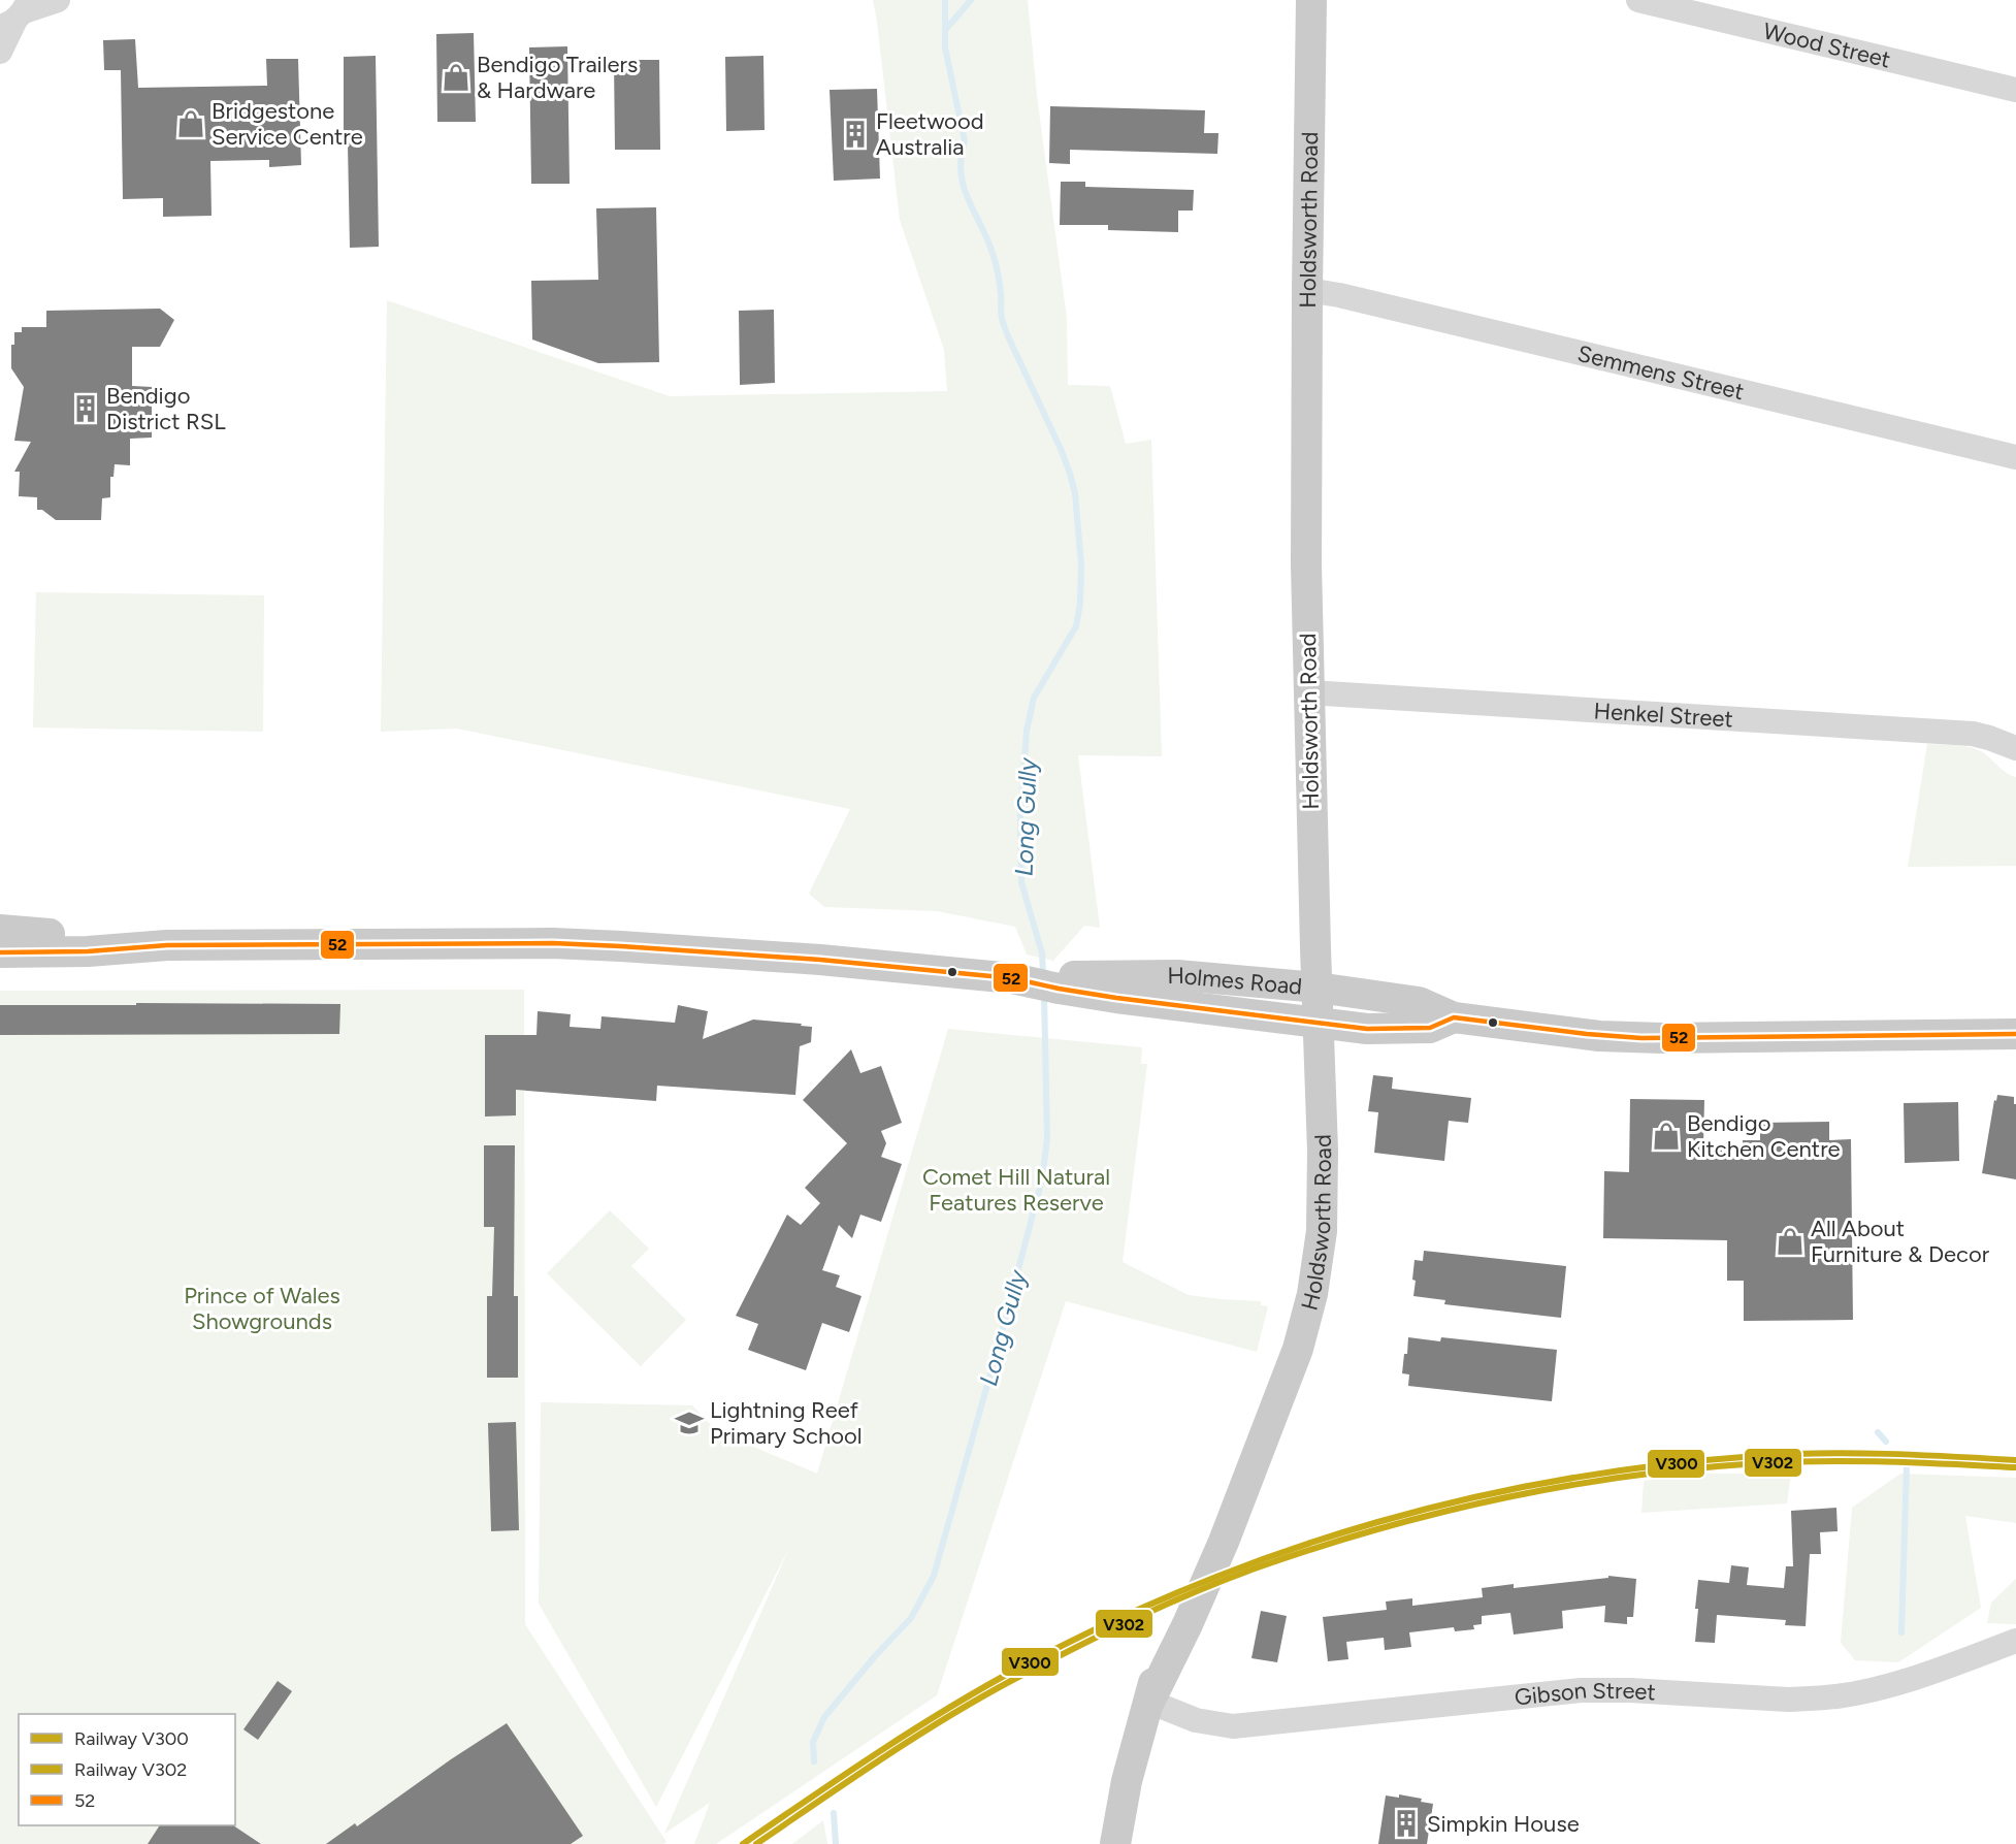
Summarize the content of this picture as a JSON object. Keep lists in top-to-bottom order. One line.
{"streets":{"main road":["Holdsworth Road","Holmes Road"],"street":["Wood Street","Semmens Street","Henkel Street","Gibson Street"]},"crossings":[["Holdsworth Road","Semmens Street"],["Holdsworth Road","Henkel Street"],["Holdsworth Road","Holmes Road"],["Holdsworth Road","Gibson Street"]],"water":["Long Gully"],"parks":["Comet Hill Natural Features Reserve","Prince of Wales Showgrounds"],"places":{"shop":["Bendigo Trailers & Hardware","Bridgestone Service Centre","Bendigo Kitchen Centre","All About Furniture & Decor"],"building":["Fleetwood Australia","Bendigo District RSL","Simpkin House"],"school or university":["Lightning Reef Primary School"]},"lines":["transit line 52","rail line V300","rail line V302"],"legend":["Railway V300","Railway V302","52"]}
